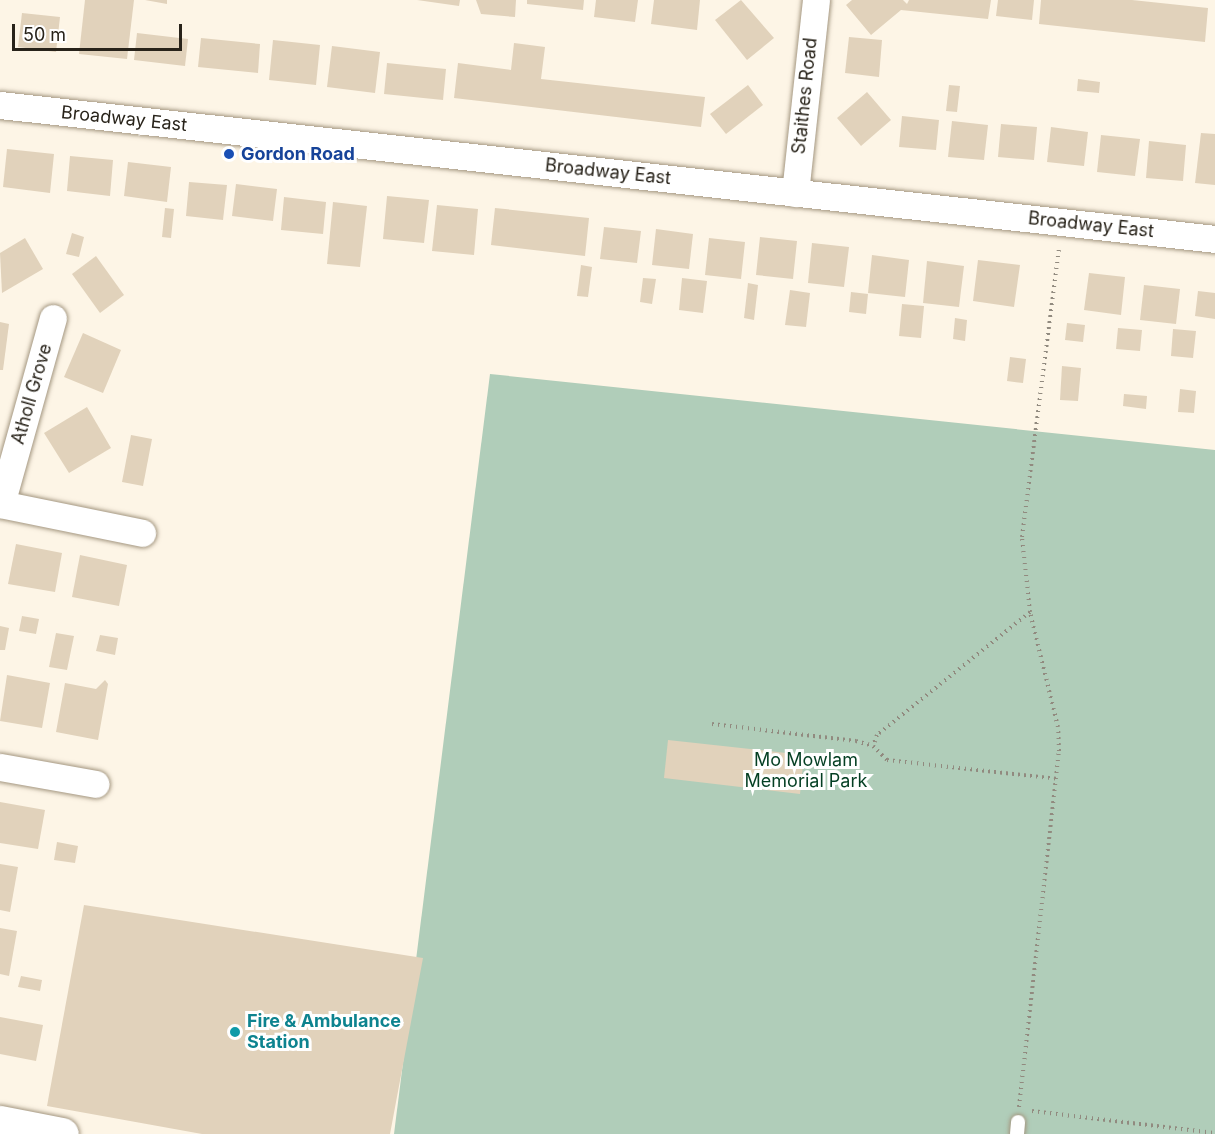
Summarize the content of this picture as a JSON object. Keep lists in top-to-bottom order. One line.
{"streets":{"street":["Staithes Road","Broadway East","Atholl Grove"]},"crossings":[["Staithes Road","Broadway East"]],"parks":["Mo Mowlam Memorial Park"],"places":["Gordon Road","Fire & Ambulance Station"],"scale_bar":"50 m"}
